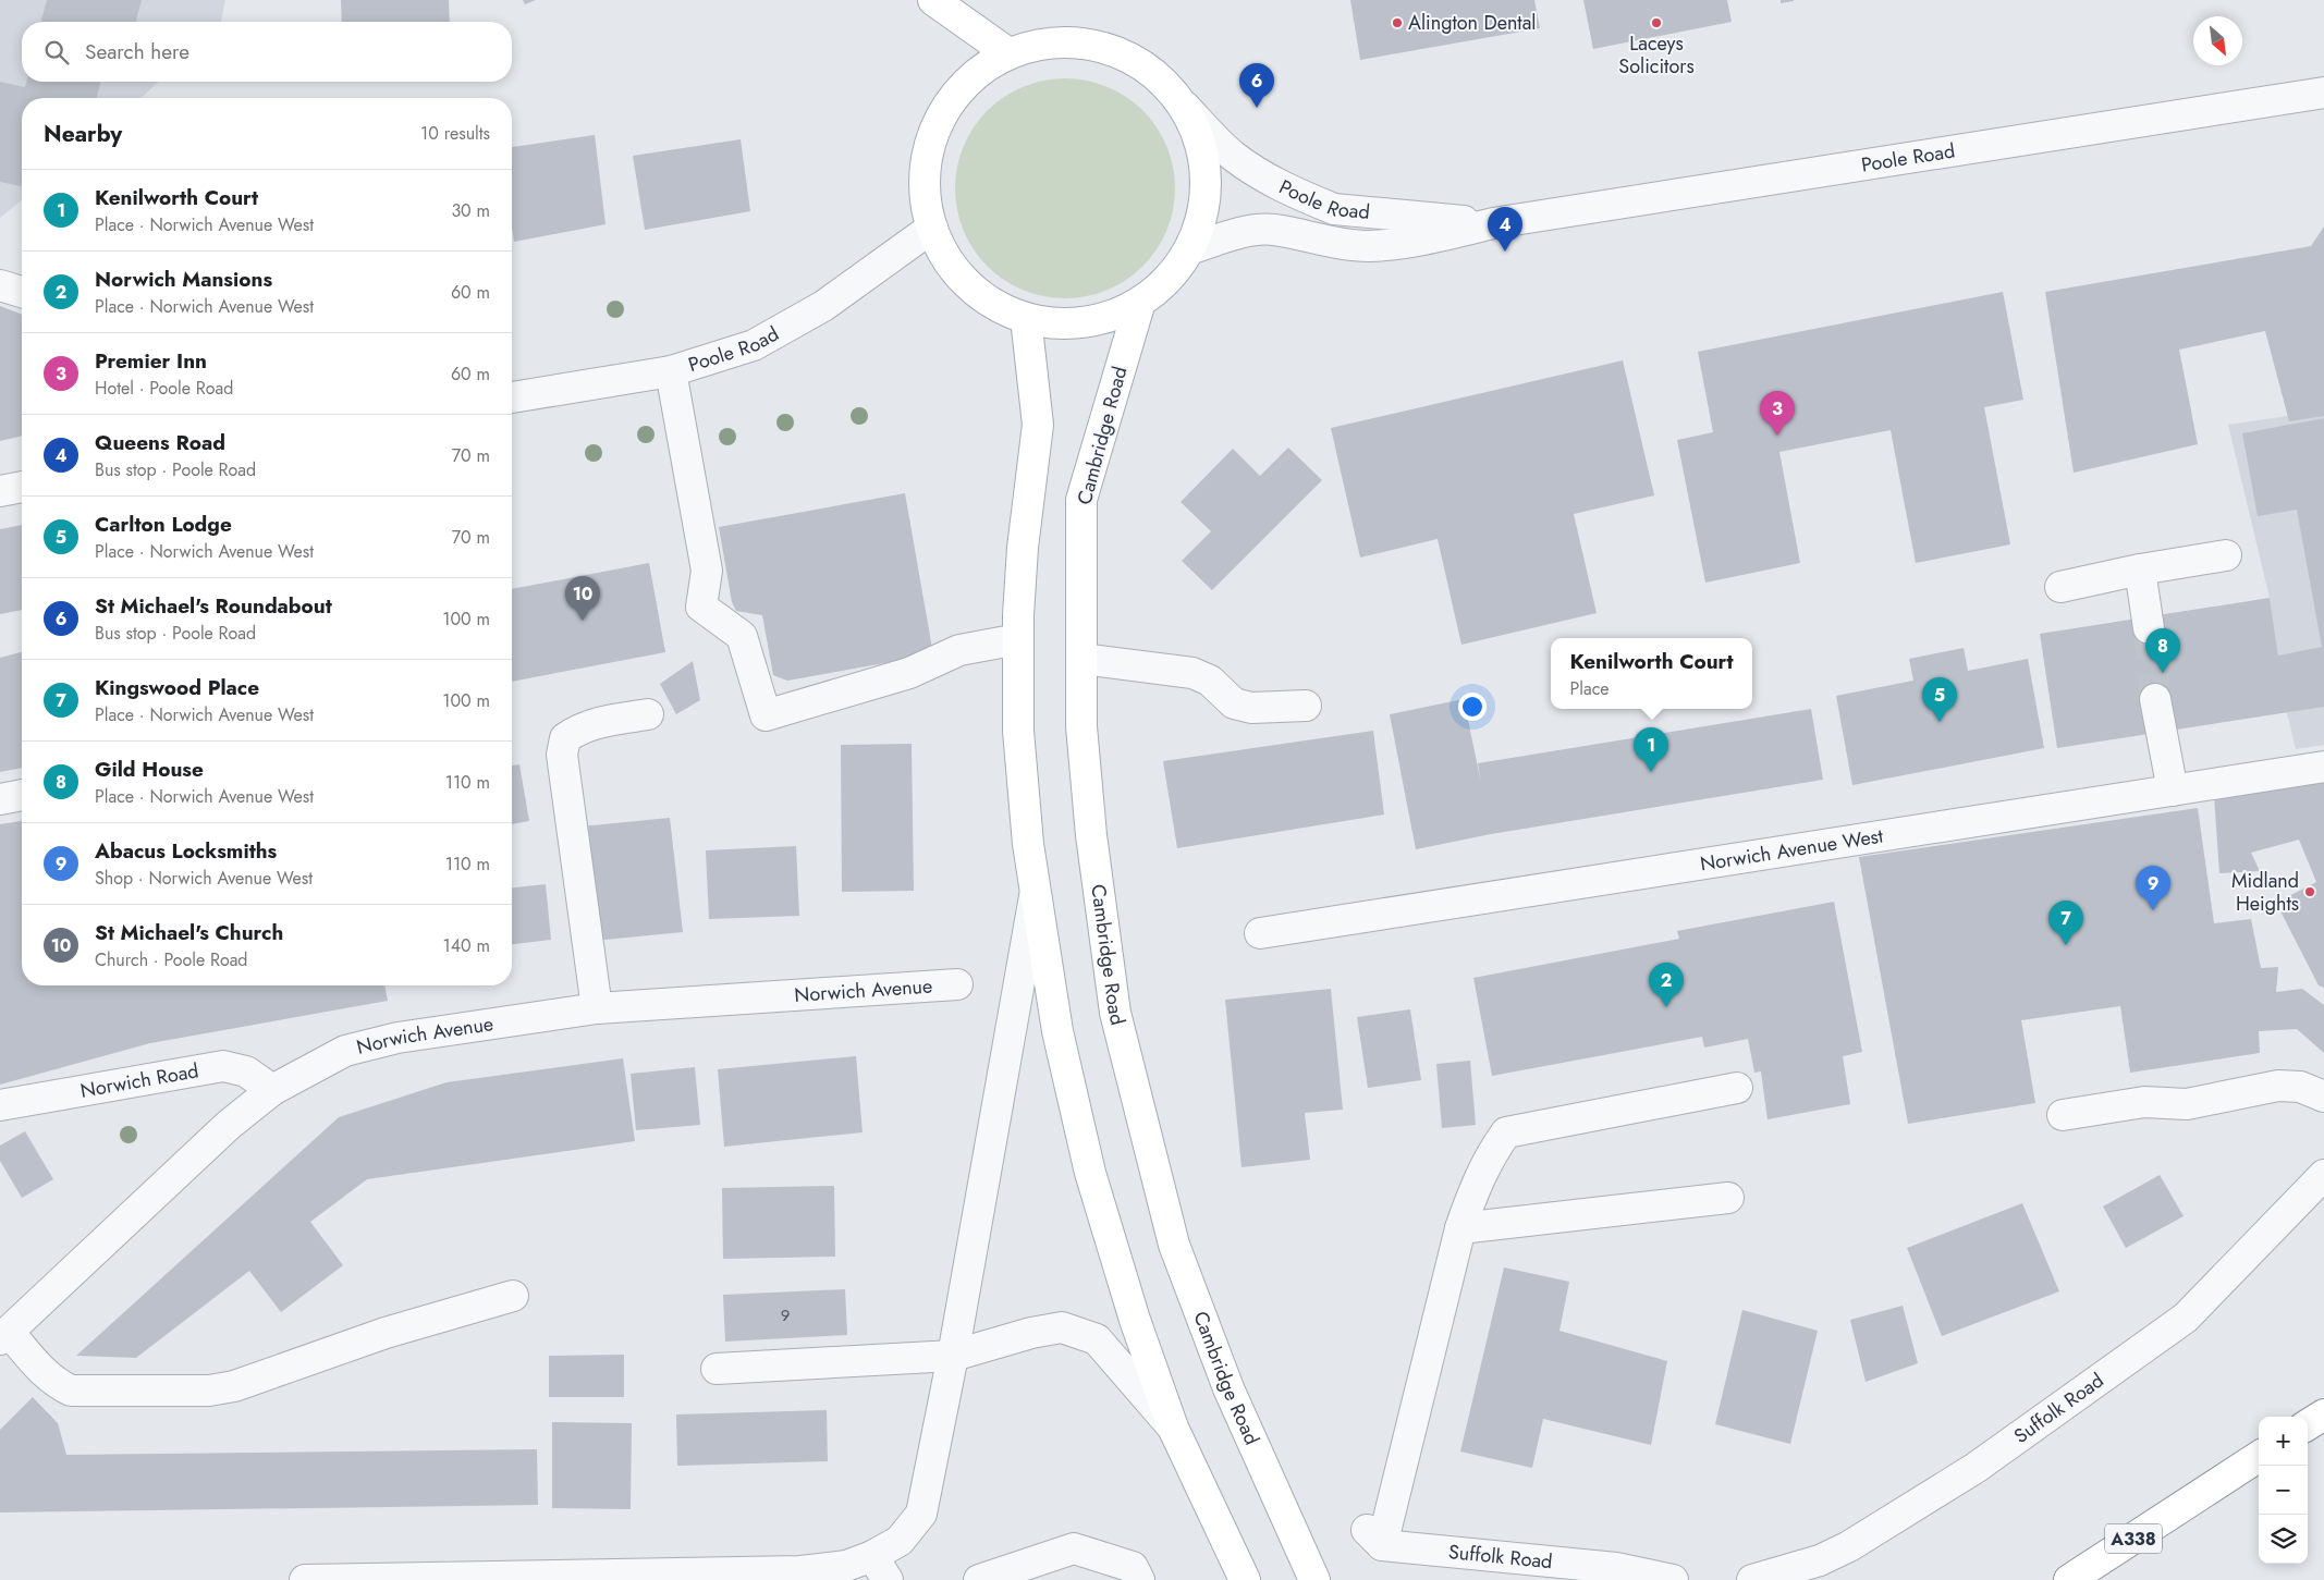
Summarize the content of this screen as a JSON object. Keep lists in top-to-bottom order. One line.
{"streets":{"main road":["Cambridge Road","A338"],"street":["Poole Road","Norwich Avenue West","Norwich Avenue","Norwich Road","Suffolk Road"]},"crossings":[["Norwich Avenue","Norwich Road"]],"places":["Alington Dental","Laceys Solicitors","Midland Heights"],"house_numbers":["9"],"north":"bottom right","page":{"search":"Search here","pins":["6","4","3","10","8","5","1","9","7","2"],"heading":["Nearby","10 results"],"list":[{"mark":"1","name":"Kenilworth Court","note":"Place · Norwich Avenue West","value":"30 m"},{"mark":"2","name":"Norwich Mansions","note":"Place · Norwich Avenue West","value":"60 m"},{"mark":"3","name":"Premier Inn","note":"Hotel · Poole Road","value":"60 m"},{"mark":"4","name":"Queens Road","note":"Bus stop · Poole Road","value":"70 m"},{"mark":"5","name":"Carlton Lodge","note":"Place · Norwich Avenue West","value":"70 m"},{"mark":"6","name":"St Michael's Roundabout","note":"Bus stop · Poole Road","value":"100 m"},{"mark":"7","name":"Kingswood Place","note":"Place · Norwich Avenue West","value":"100 m"},{"mark":"8","name":"Gild House","note":"Place · Norwich Avenue West","value":"110 m"},{"mark":"9","name":"Abacus Locksmiths","note":"Shop · Norwich Avenue West","value":"110 m"},{"mark":"10","name":"St Michael's Church","note":"Church · Poole Road","value":"140 m"}],"popup":["Kenilworth Court","Place"],"map_buttons":["+","−"]}}
